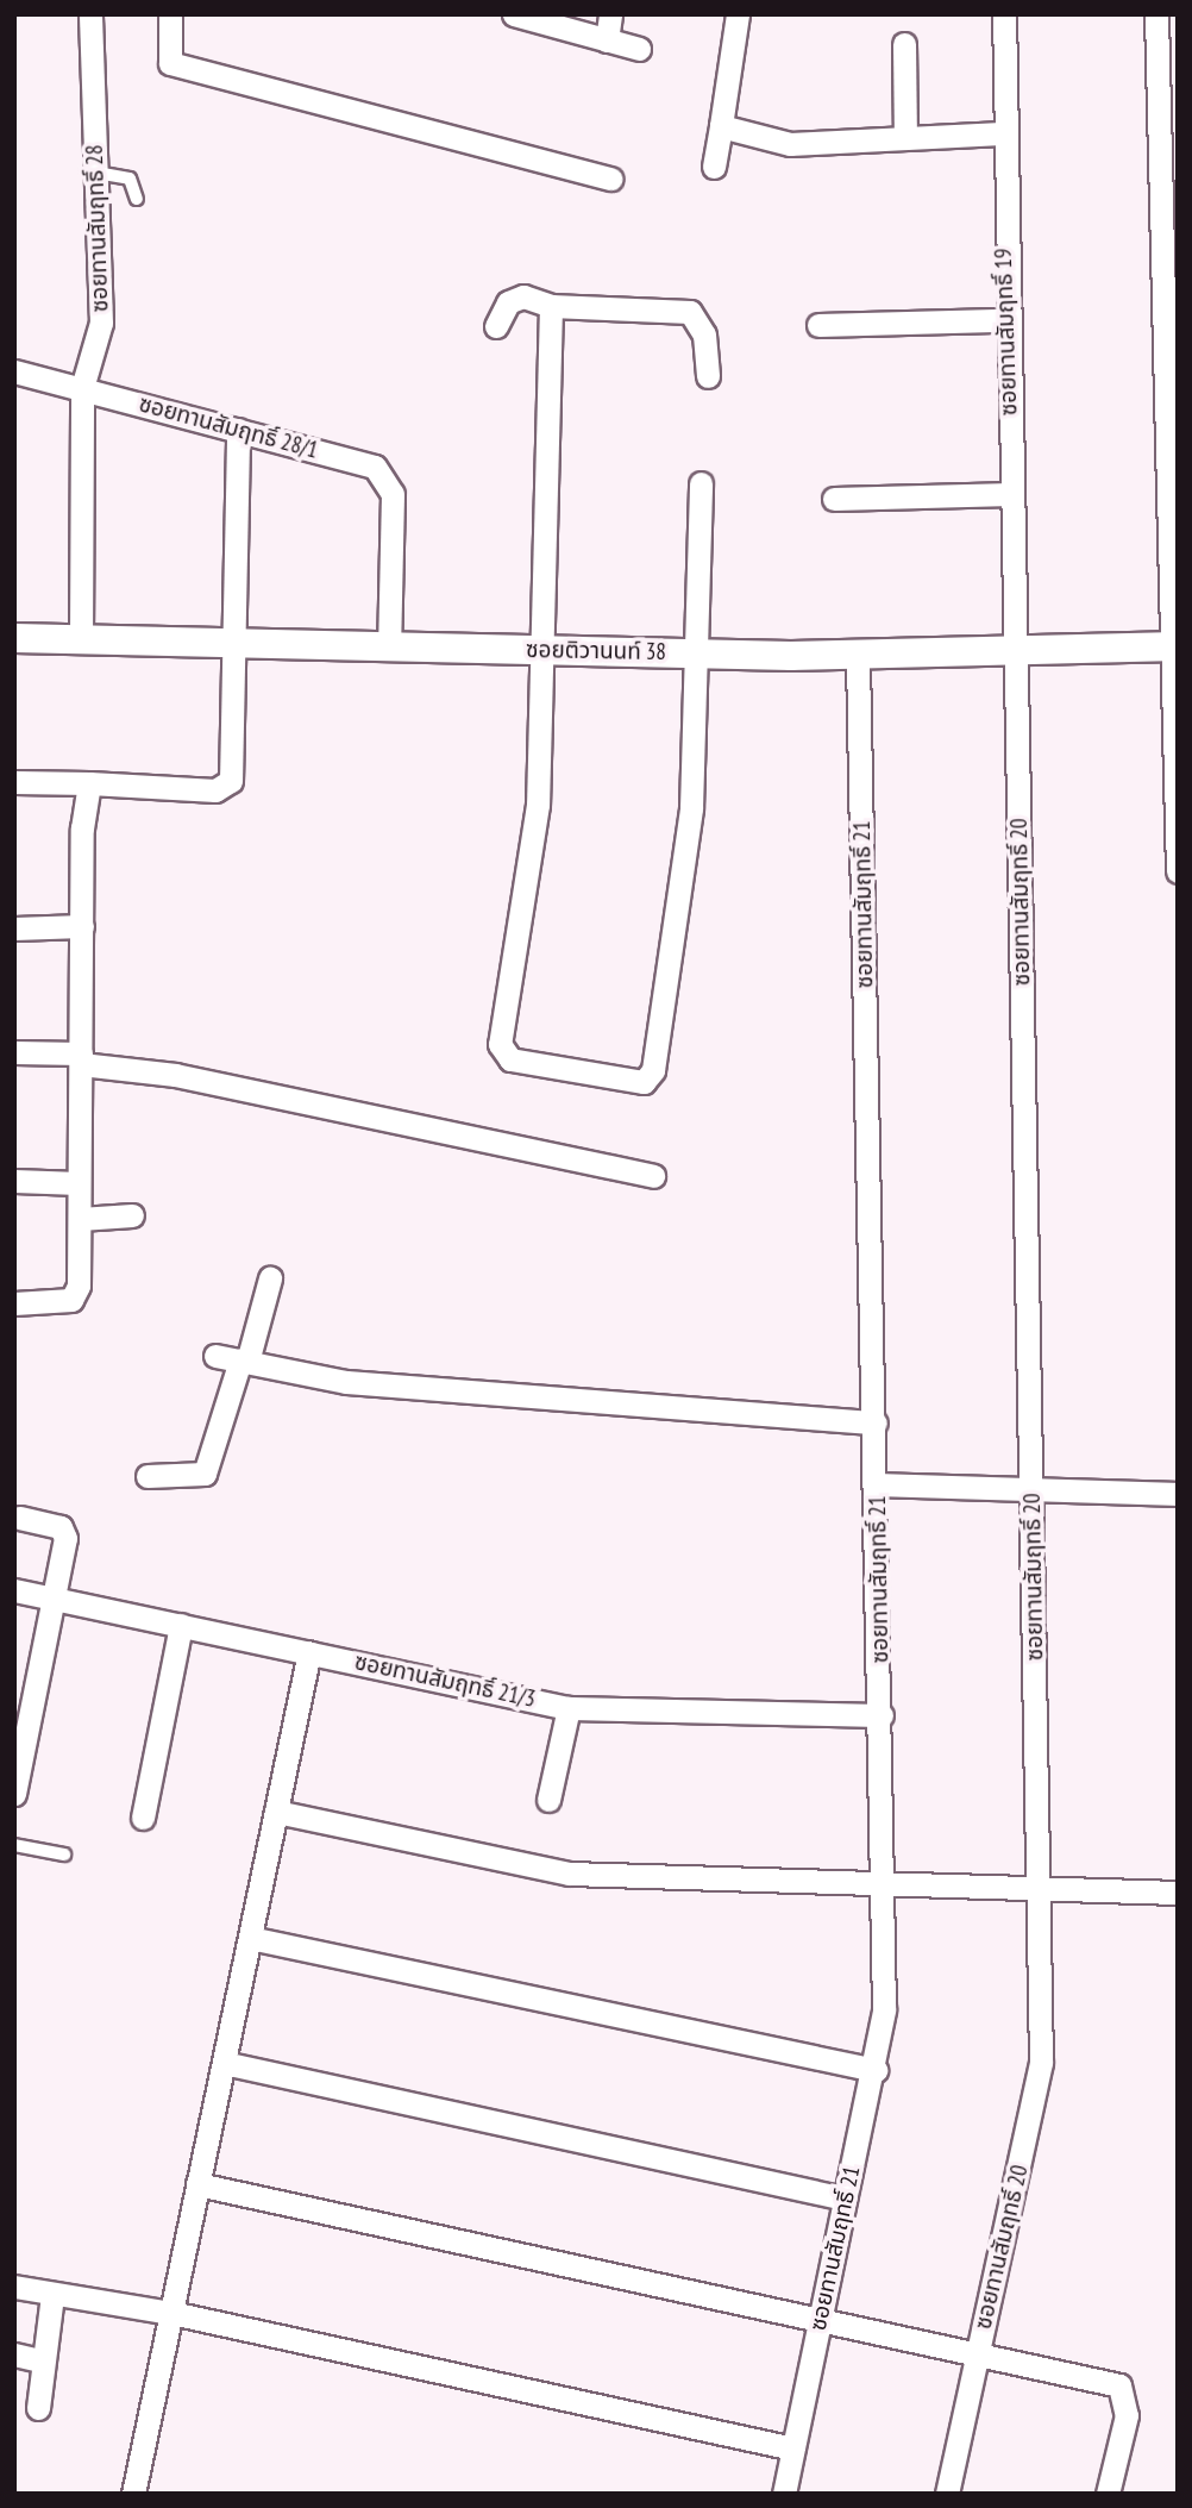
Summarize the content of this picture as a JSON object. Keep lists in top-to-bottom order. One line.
{"streets":{"street":["ซอยทานสัมฤทธิ์ 28","ซอยทานสัมฤทธิ์ 19","ซอยทานสัมฤทธิ์ 28/1","ซอยติวานนท์ 38","ซอยทานสัมฤทธิ์ 20","ซอยทานสัมฤทธิ์ 21","ซอยทานสัมฤทธิ์ 21/3"]},"crossings":[["ซอยทานสัมฤทธิ์ 28","ซอยทานสัมฤทธิ์ 28/1"],["ซอยทานสัมฤทธิ์ 28","ซอยติวานนท์ 38"],["ซอยทานสัมฤทธิ์ 19","ซอยติวานนท์ 38"],["ซอยทานสัมฤทธิ์ 19","ซอยทานสัมฤทธิ์ 20"],["ซอยทานสัมฤทธิ์ 28/1","ซอยติวานนท์ 38"],["ซอยติวานนท์ 38","ซอยทานสัมฤทธิ์ 20"],["ซอยติวานนท์ 38","ซอยทานสัมฤทธิ์ 21"],["ซอยทานสัมฤทธิ์ 21","ซอยทานสัมฤทธิ์ 21/3"]]}
